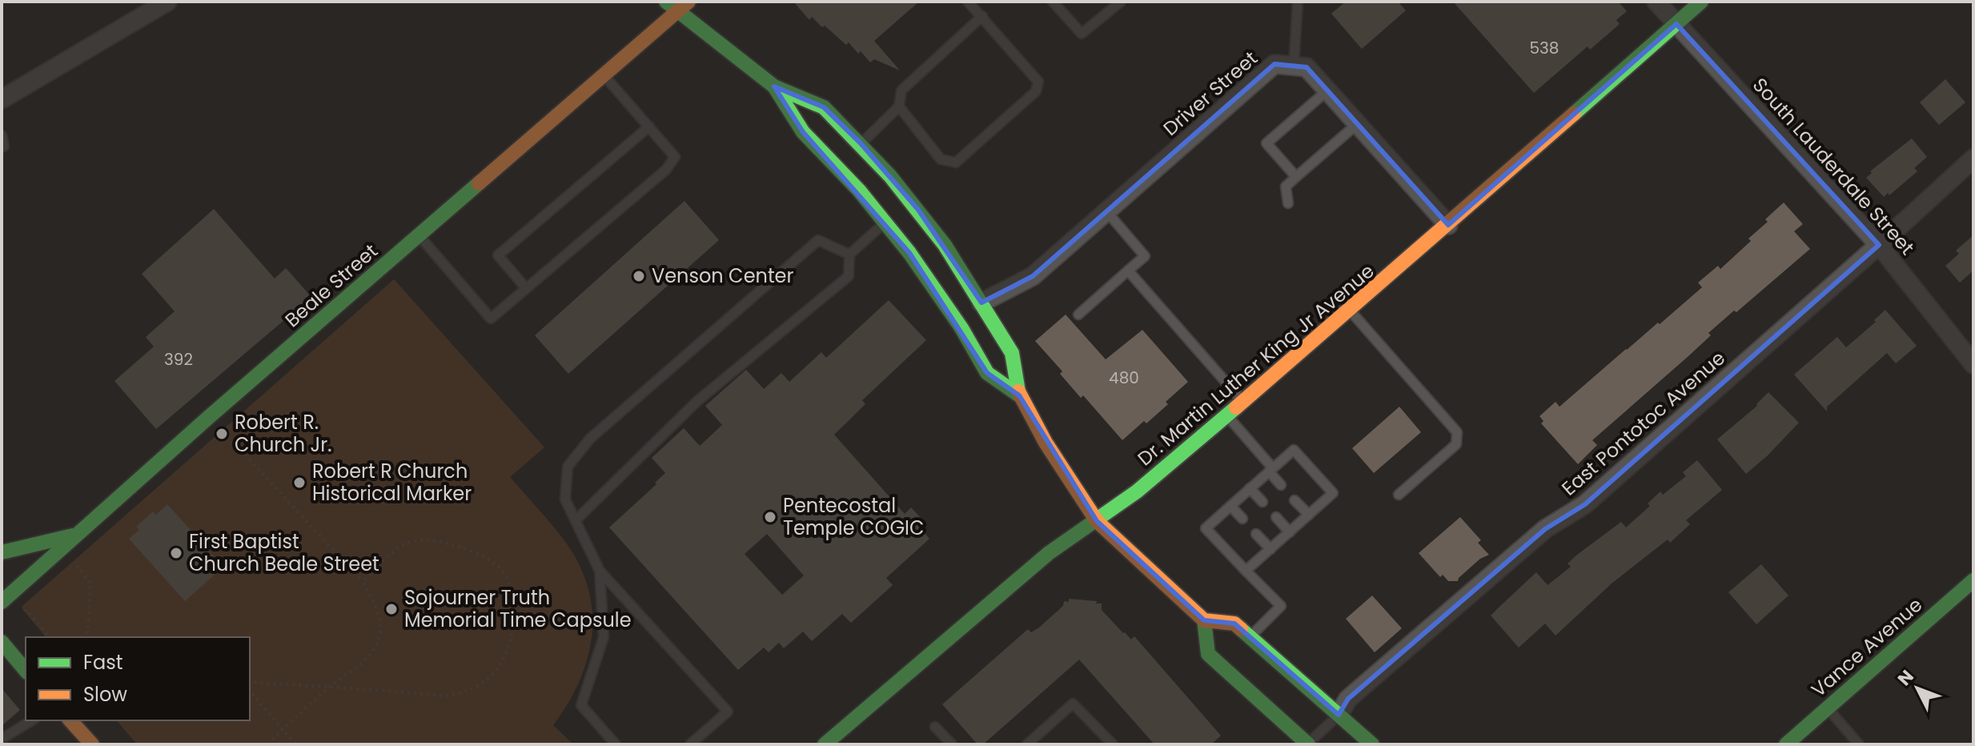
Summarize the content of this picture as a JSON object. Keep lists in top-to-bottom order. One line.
{"streets":{"main road":["Beale Street","Dr. Martin Luther King Jr Avenue","Vance Avenue"],"street":["Driver Street","South Lauderdale Street","East Pontotoc Avenue"]},"crossings":[["South Lauderdale Street","Dr. Martin Luther King Jr Avenue"],["South Lauderdale Street","East Pontotoc Avenue"]],"places":["Venson Center","Robert R. Church Jr.","Robert R Church Historical Marker","Pentecostal Temple COGIC","First Baptist Church Beale Street","Sojourner Truth Memorial Time Capsule"],"house_numbers":["538","392","480"],"legend":["Fast","Slow"],"north":"top left"}
